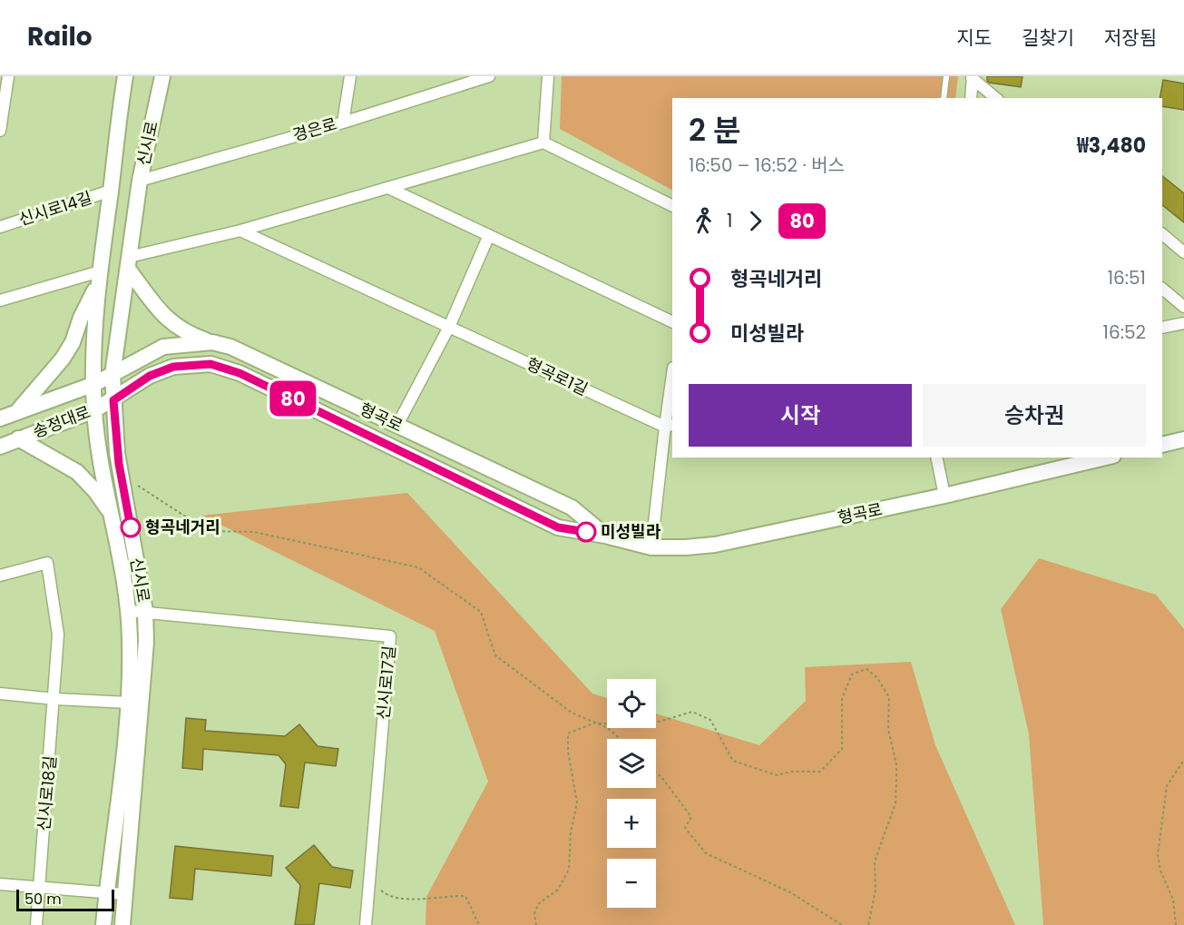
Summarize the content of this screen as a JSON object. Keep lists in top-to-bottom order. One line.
{"streets":{"street":["경은로","신시로","신시로14길","형곡로1길","형곡로","송정대로","신시로17길","신시로18길"]},"crossings":[["경은로","신시로"],["신시로","신시로14길"],["신시로","송정대로"],["신시로","신시로17길"],["형곡로","송정대로"]],"places":["형곡네거리","미성빌라"],"lines":["bus line 80"],"scale_bar":"50 m","page":{"header":"Railo","nav":["지도","길찾기","저장됨"],"on_map":"80","heading":["2 분","16:50 – 16:52 · 버스","₩3,480"],"legs":["1","80"],"list":[{"name":"형곡네거리","value":"16:51"},{"name":"미성빌라","value":"16:52"}],"buttons":["시작","승차권"],"map_buttons":["+","−"],"scale":"50 m"}}
